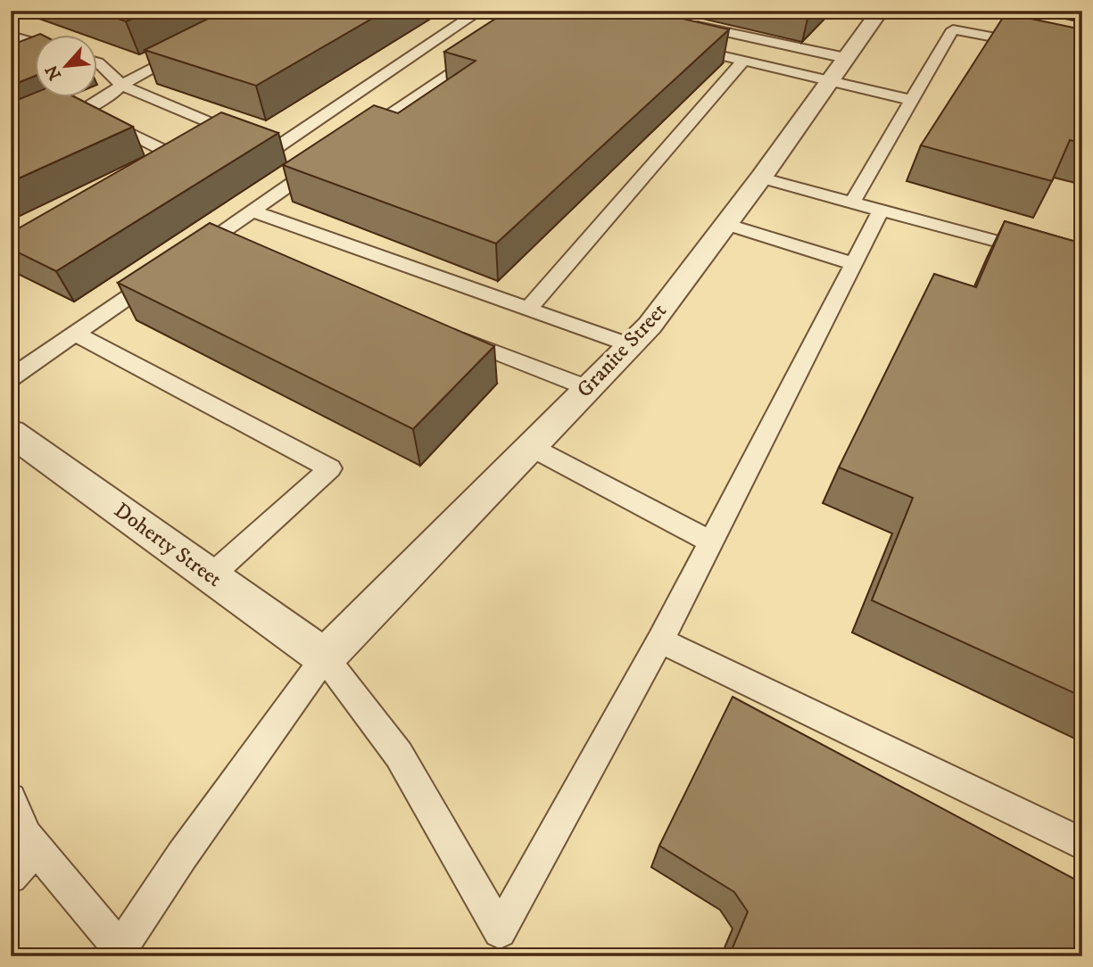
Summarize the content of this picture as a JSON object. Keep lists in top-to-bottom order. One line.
{"streets":{"street":["Granite Street","Doherty Street"]},"crossings":[["Granite Street","Doherty Street"]],"north":"bottom left"}
